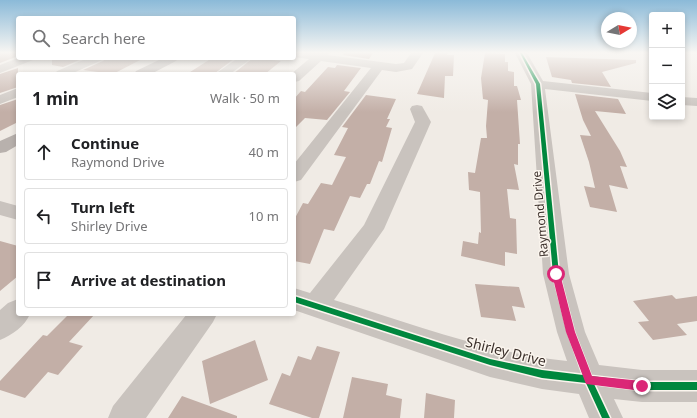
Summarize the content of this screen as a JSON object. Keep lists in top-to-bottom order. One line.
{"streets":{"street":["Raymond Drive","Shirley Drive"]},"crossings":[["Raymond Drive","Shirley Drive"]],"north":"right","page":{"map_buttons":["+","−"],"search":"Search here","heading":["1 min","Walk · 50 m"],"list":[["Continue","Raymond Drive","40 m"],["Turn left","Shirley Drive","10 m"],"Arrive at destination"]}}
